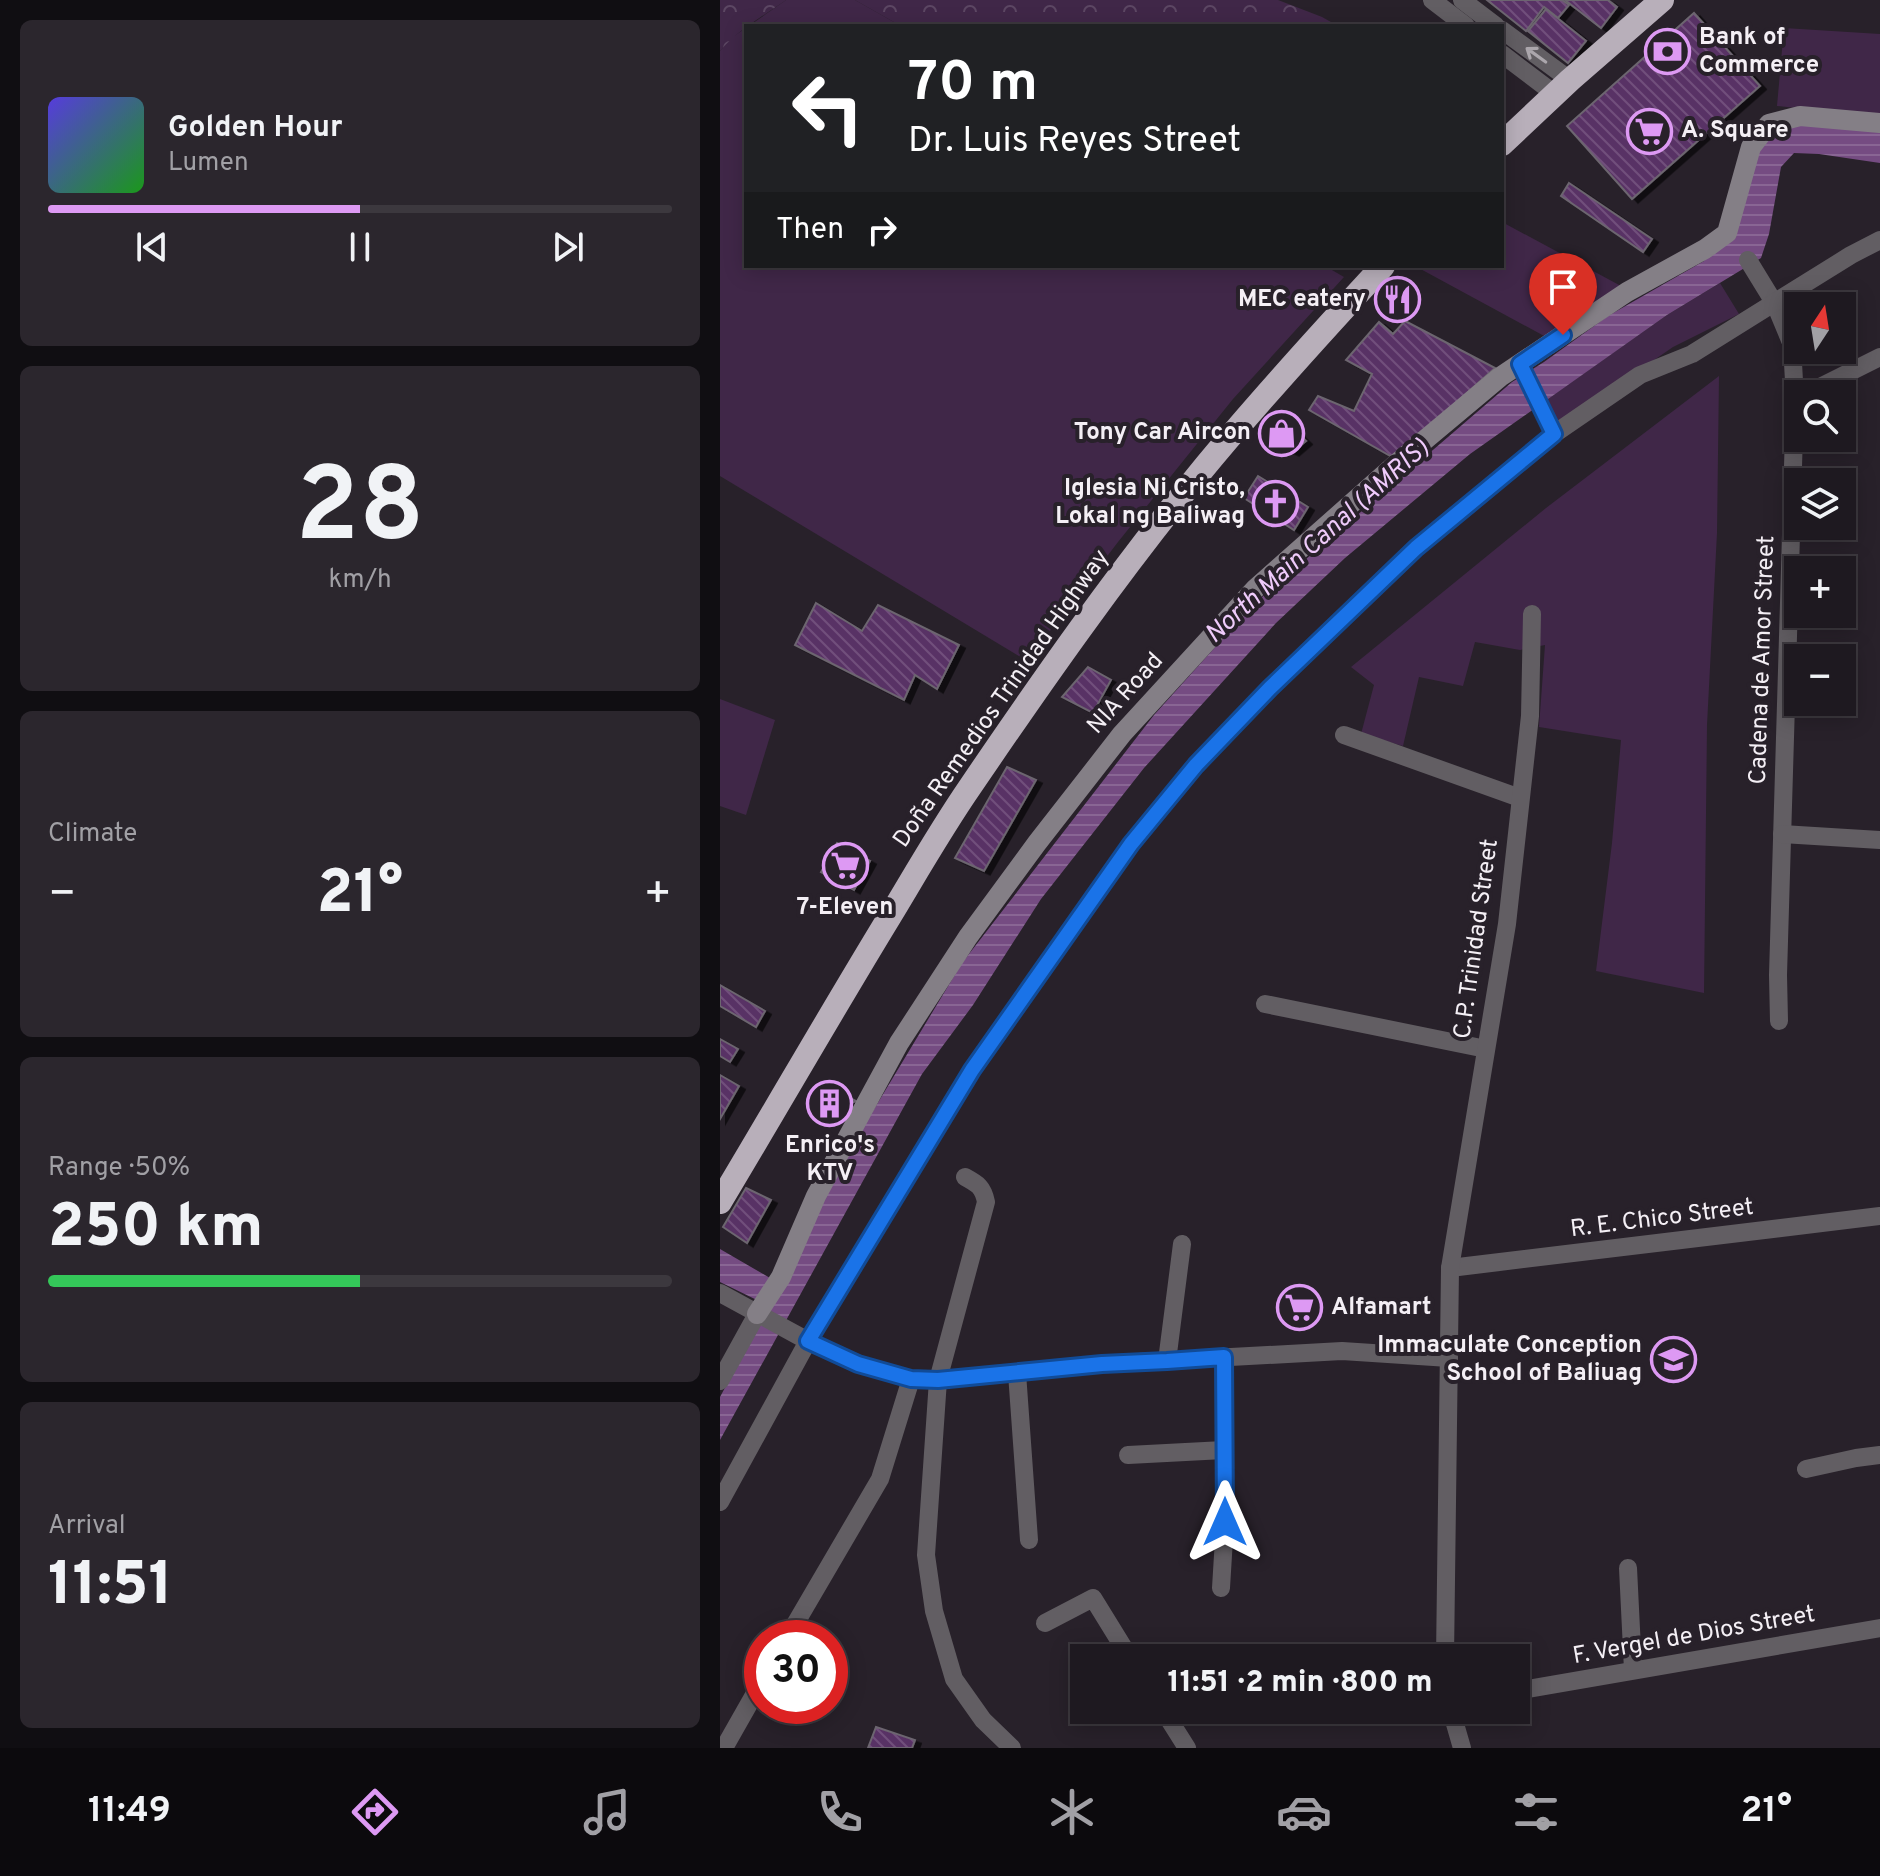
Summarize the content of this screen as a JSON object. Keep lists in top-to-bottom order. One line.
{"streets":{"highway":["Doña Remedios Trinidad Highway"],"street":["Cadena de Amor Street","NIA Road","C.P. Trinidad Street","R. E. Chico Street","F. Vergel de Dios Street"]},"crossings":[["C.P. Trinidad Street","R. E. Chico Street"]],"water":["North Main Canal (AMRIS)"],"places":{"bank":["Bank of Commerce"],"supermarket":["A. Square","7-Eleven","Alfamart"],"restaurant":["MEC eatery"],"shop":["Tony Car Aircon"],"church":["Iglesia Ni Cristo, Lokal ng Baliwag"],"building":["Enrico's KTV"],"school or university":["Immaculate Conception School of Baliuag"]},"north":"top","page":{"turn":["70 m","Dr. Luis Reyes Street"],"song":["Golden Hour","Lumen"],"then":"Then","map_buttons":["+","−"],"tile":[["28","km/h"],"Climate",["Range · 50%","250 km"],["Arrival","11:51"]],"heat":["−","21°","+"],"limit":"30","trip":"11:51 · 2 min · 800 m","tabs":["11:49","21°"]}}
